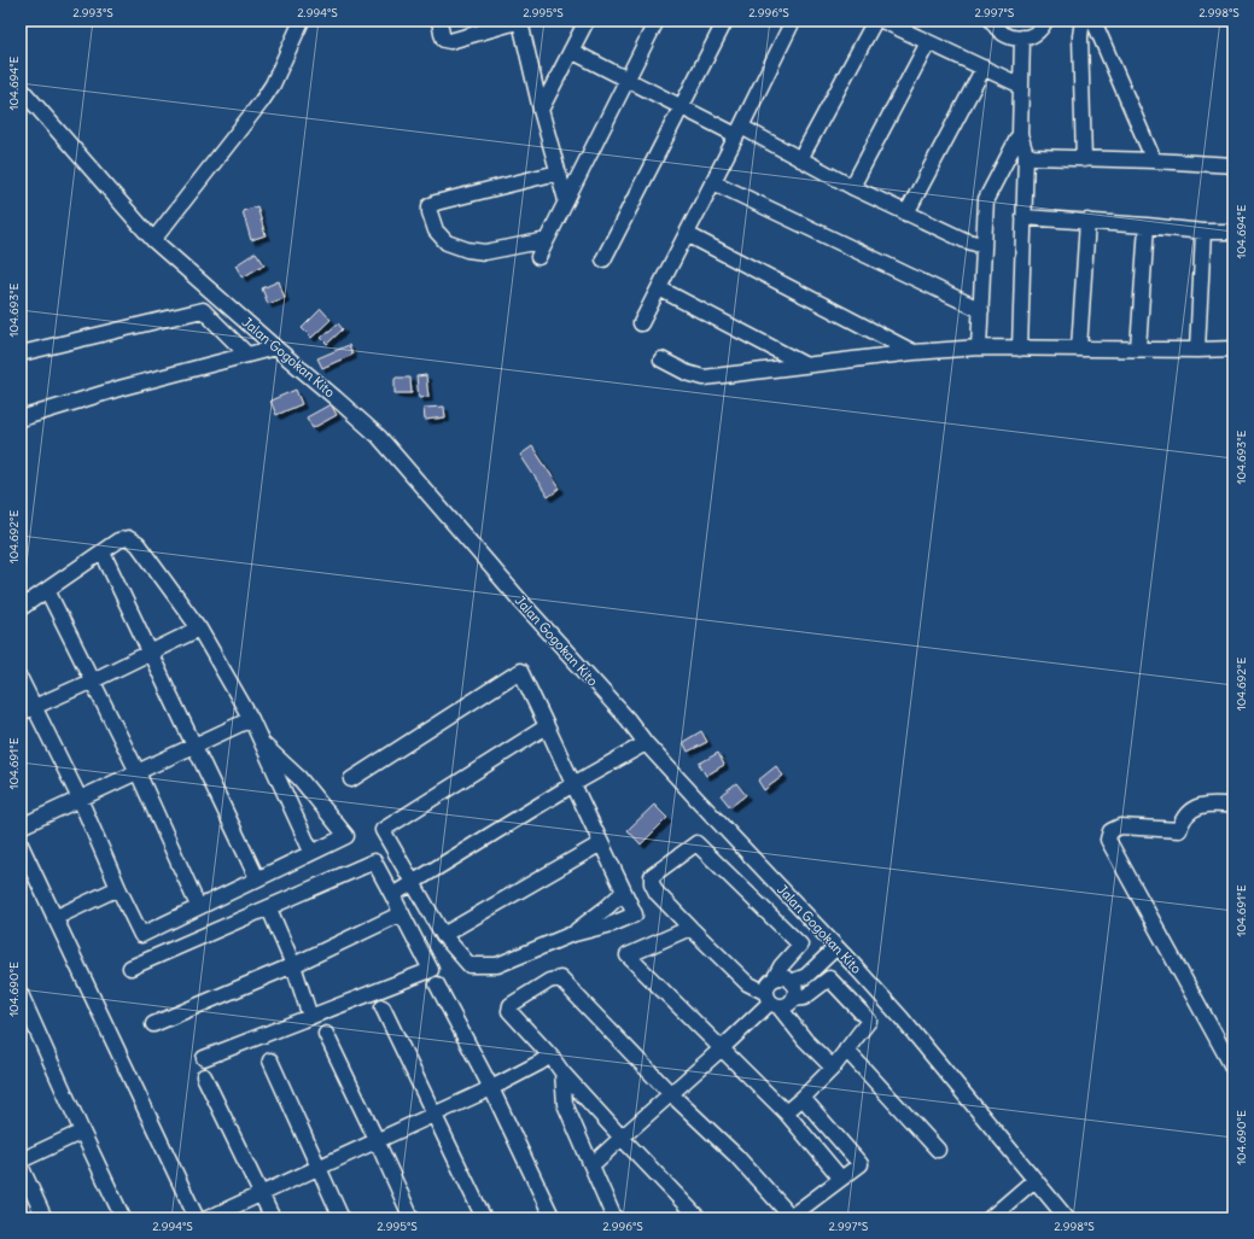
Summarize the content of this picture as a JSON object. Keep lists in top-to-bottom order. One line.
{"streets":{"street":["Jalan Gogokan Kito"]},"coordinates":["2.993°S","2.994°S","2.995°S","2.996°S","2.997°S","2.998°S","104.694°E","104.693°E","104.692°E","104.691°E","104.690°E"]}
